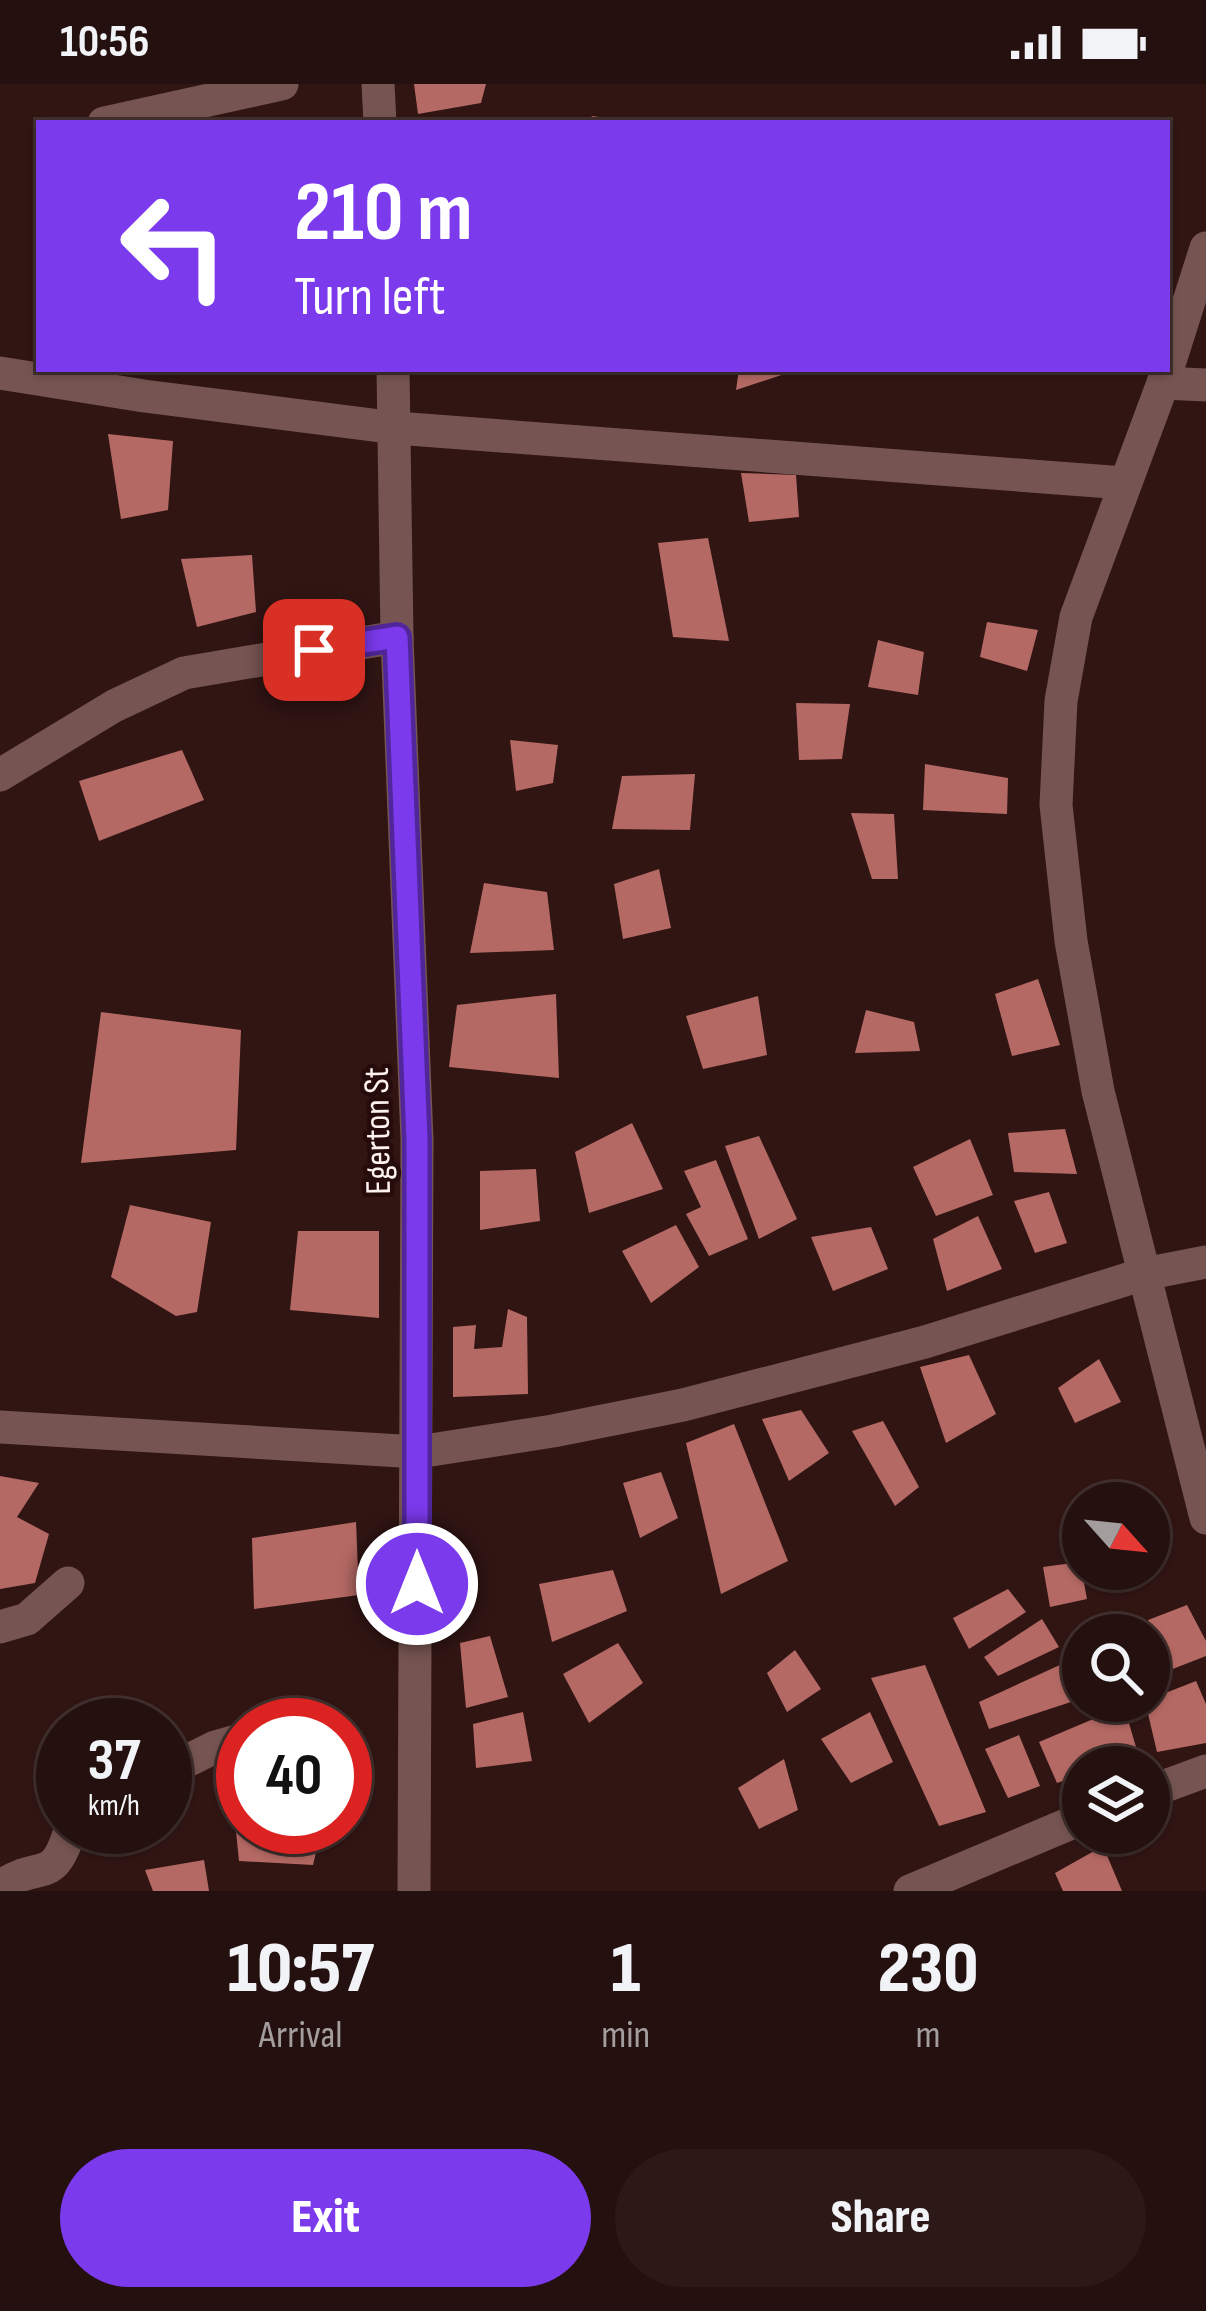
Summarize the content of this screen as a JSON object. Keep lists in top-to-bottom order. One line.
{"streets":{"street":["Egerton St"]},"north":"bottom right","page":{"status":"10:56","turn":["210 m","Turn left"],"speed":"37 km/h","limit":"40","eta":["10:57","Arrival","1","min","230","m"],"buttons":["Exit","Share"]}}
